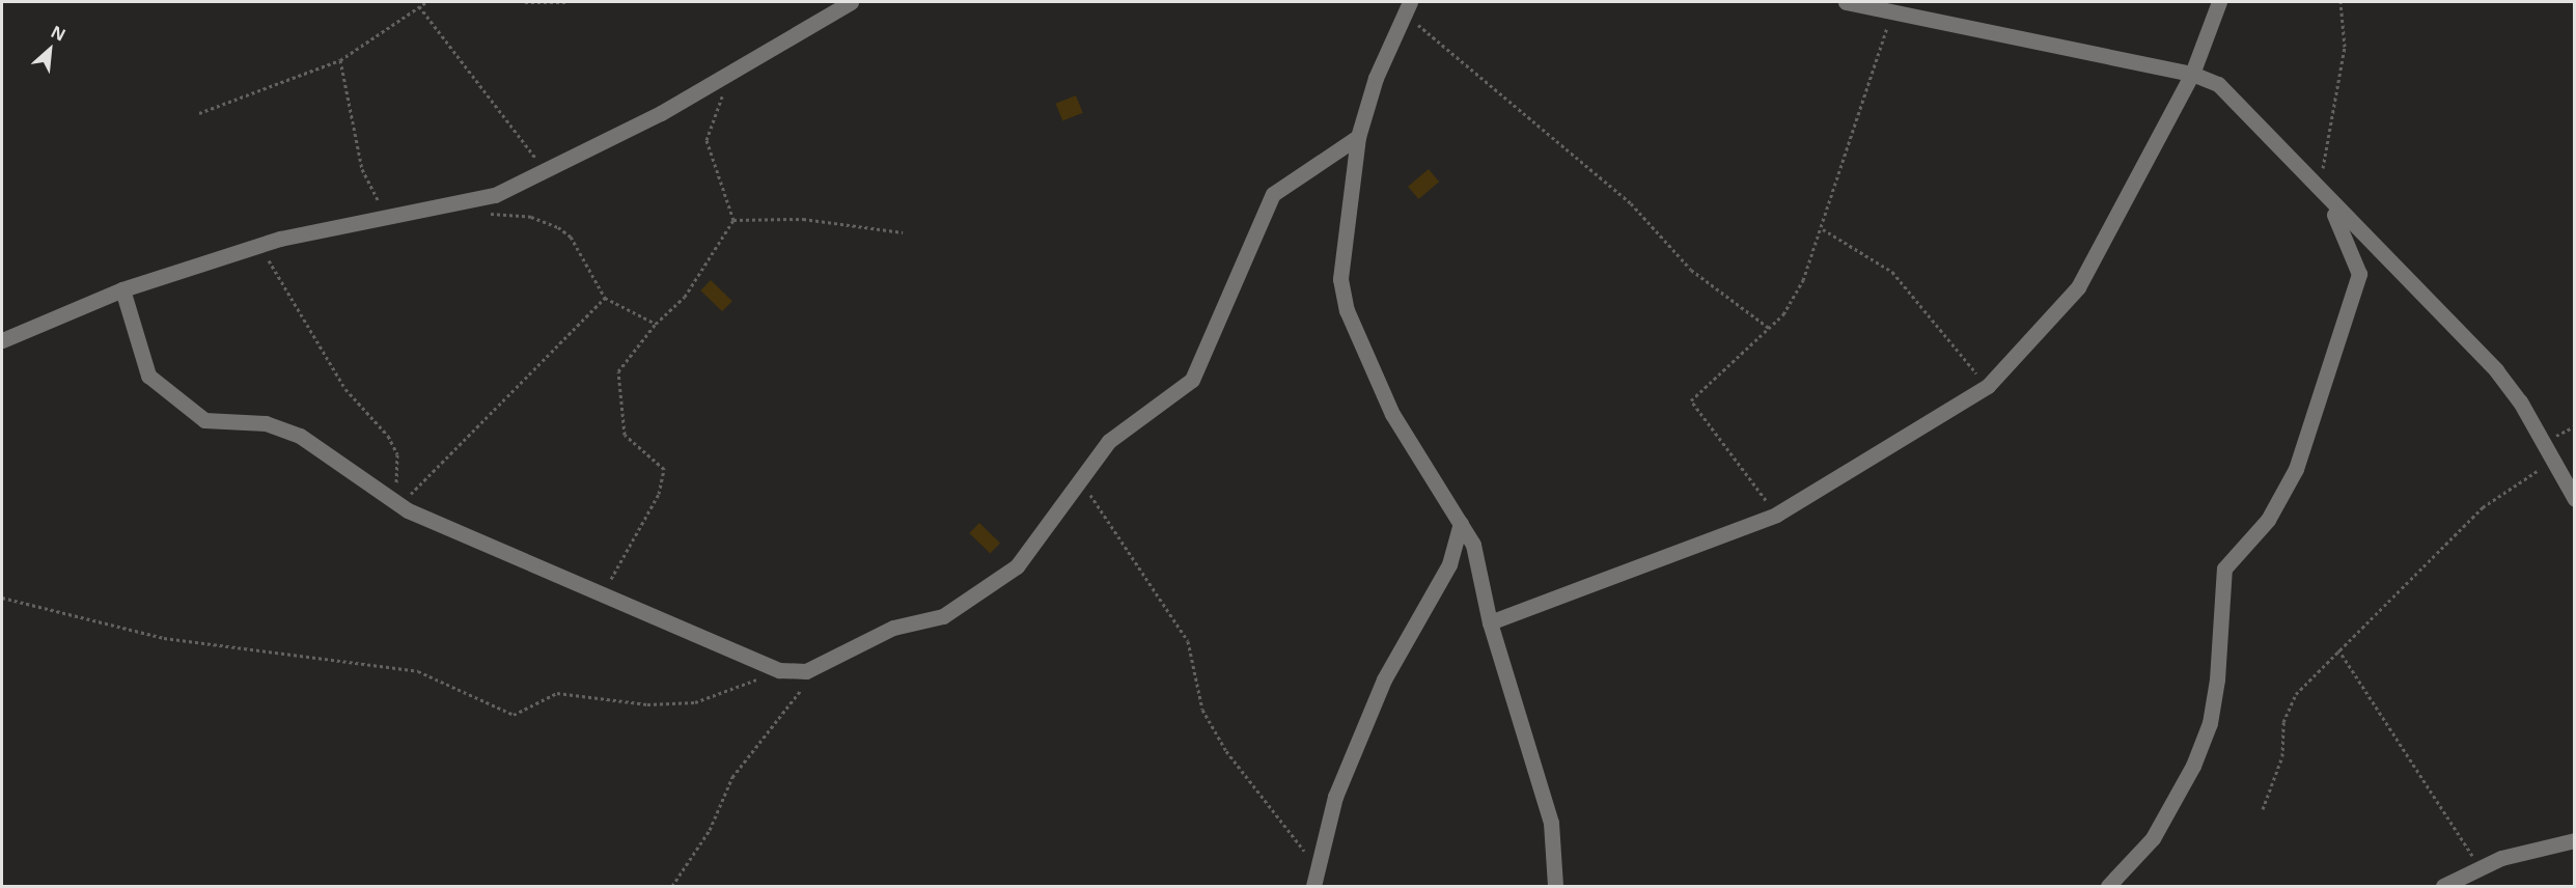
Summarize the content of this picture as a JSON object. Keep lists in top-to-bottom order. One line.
{"north":"top right"}
